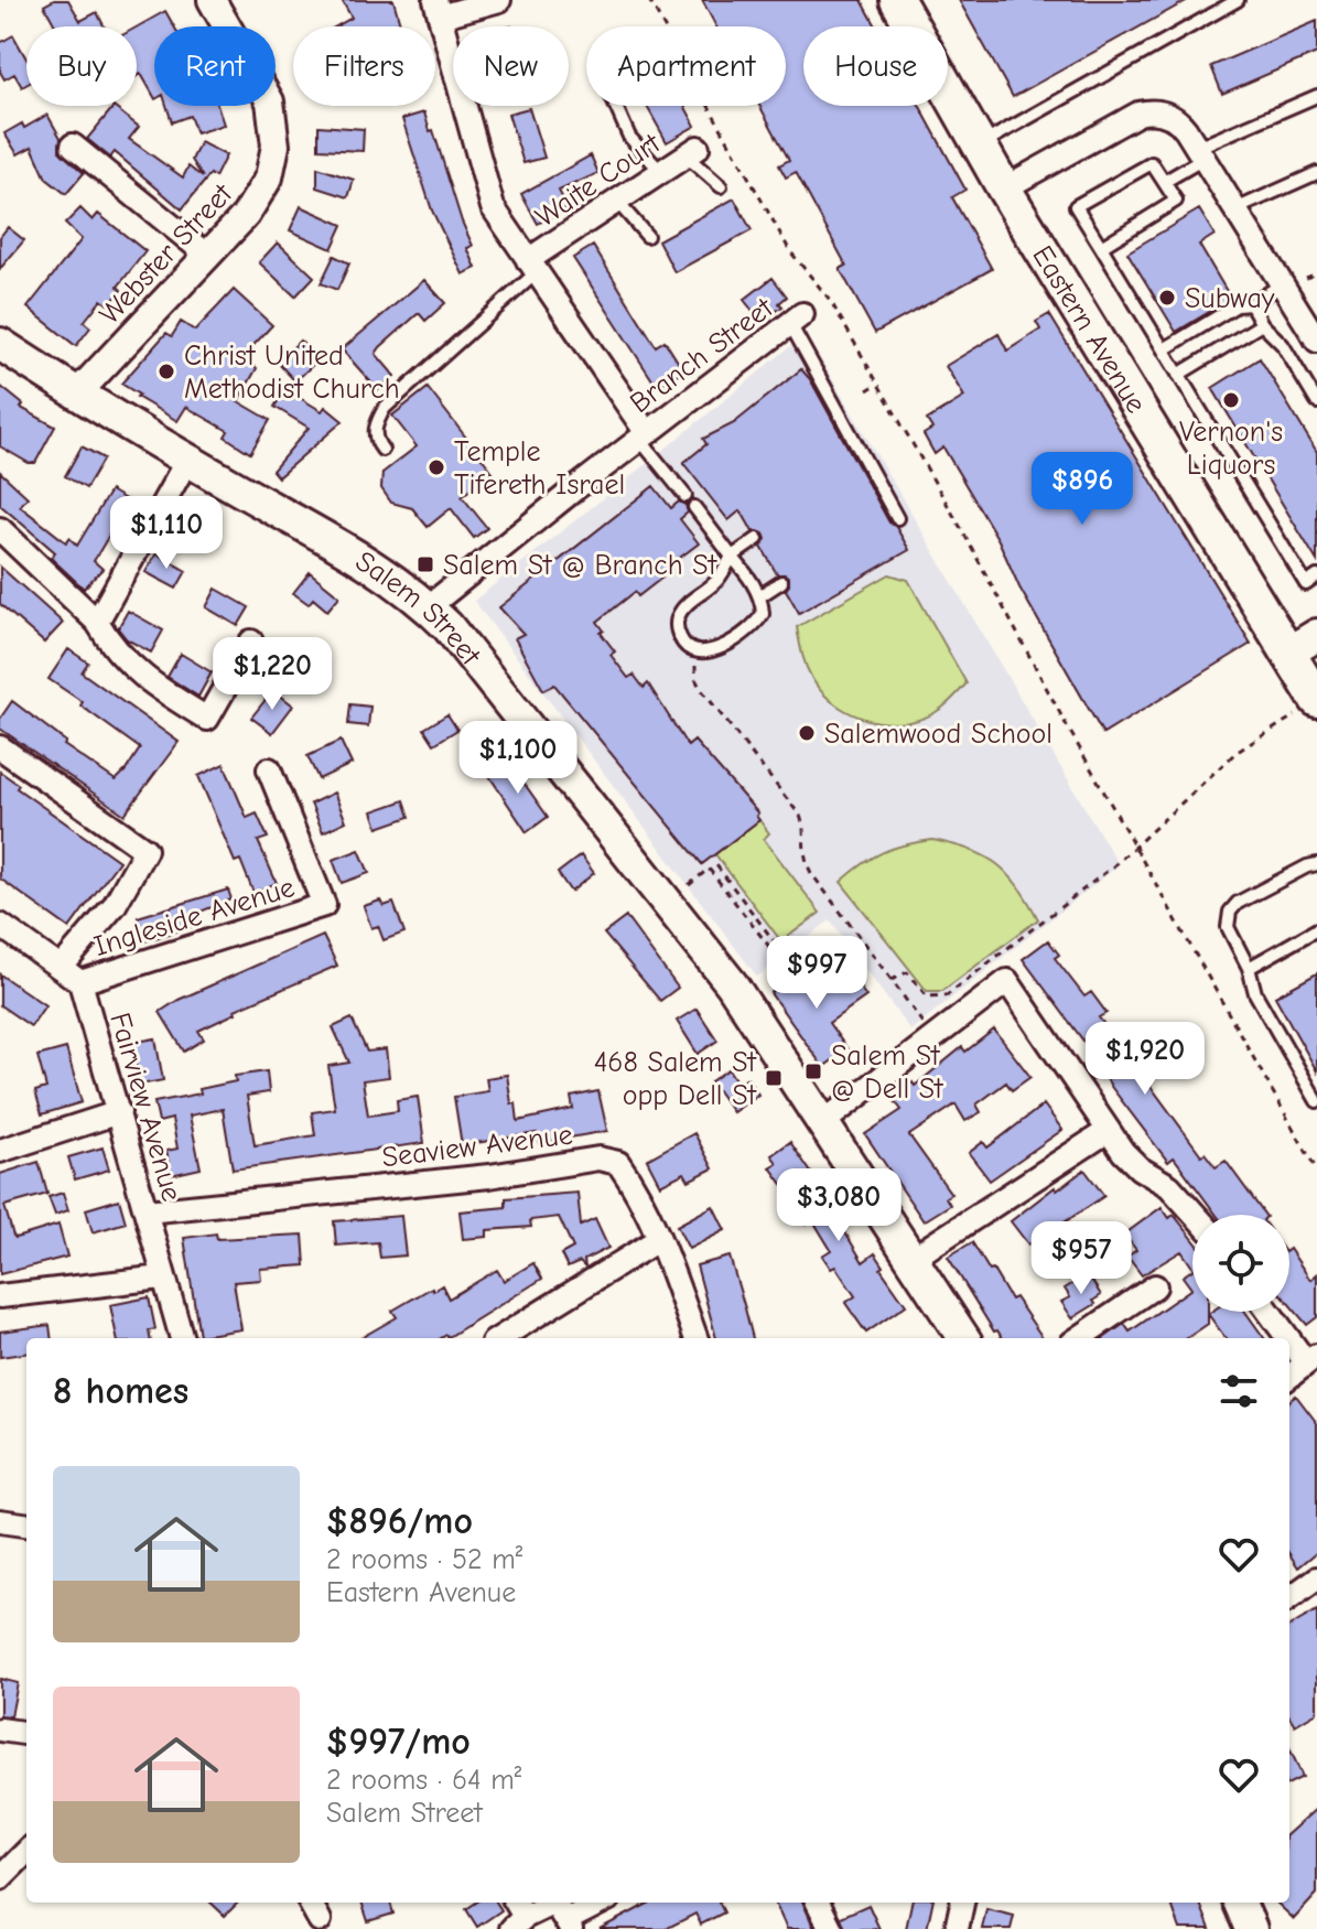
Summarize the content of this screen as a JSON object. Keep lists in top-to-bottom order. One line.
{"streets":{"main road":["Eastern Avenue","Salem Street"],"street":["Waite Court","Webster Street","Branch Street","Ingleside Avenue","Fairview Avenue","Seaview Avenue"]},"crossings":[["Webster Street","Salem Street"],["Branch Street","Salem Street"],["Ingleside Avenue","Fairview Avenue"],["Fairview Avenue","Seaview Avenue"]],"places":{"other":["Subway","Christ United Methodist Church","Vernon's Liquors","Temple Tifereth Israel","Salemwood School"],"transit":["Salem St @ Branch St","Salem St @ Dell St","468 Salem St opp Dell St"]},"page":{"chip":["Buy","Rent","Filters","New","Apartment","House"],"price":["$896","$1,110","$1,220","$1,100","$997","$1,920","$3,080","$957"],"heading":"8 homes","list":[{"name":"$896/mo","note":"2 rooms · 52 m² · Eastern Avenue"},{"name":"$997/mo","note":"2 rooms · 64 m² · Salem Street"}]}}
